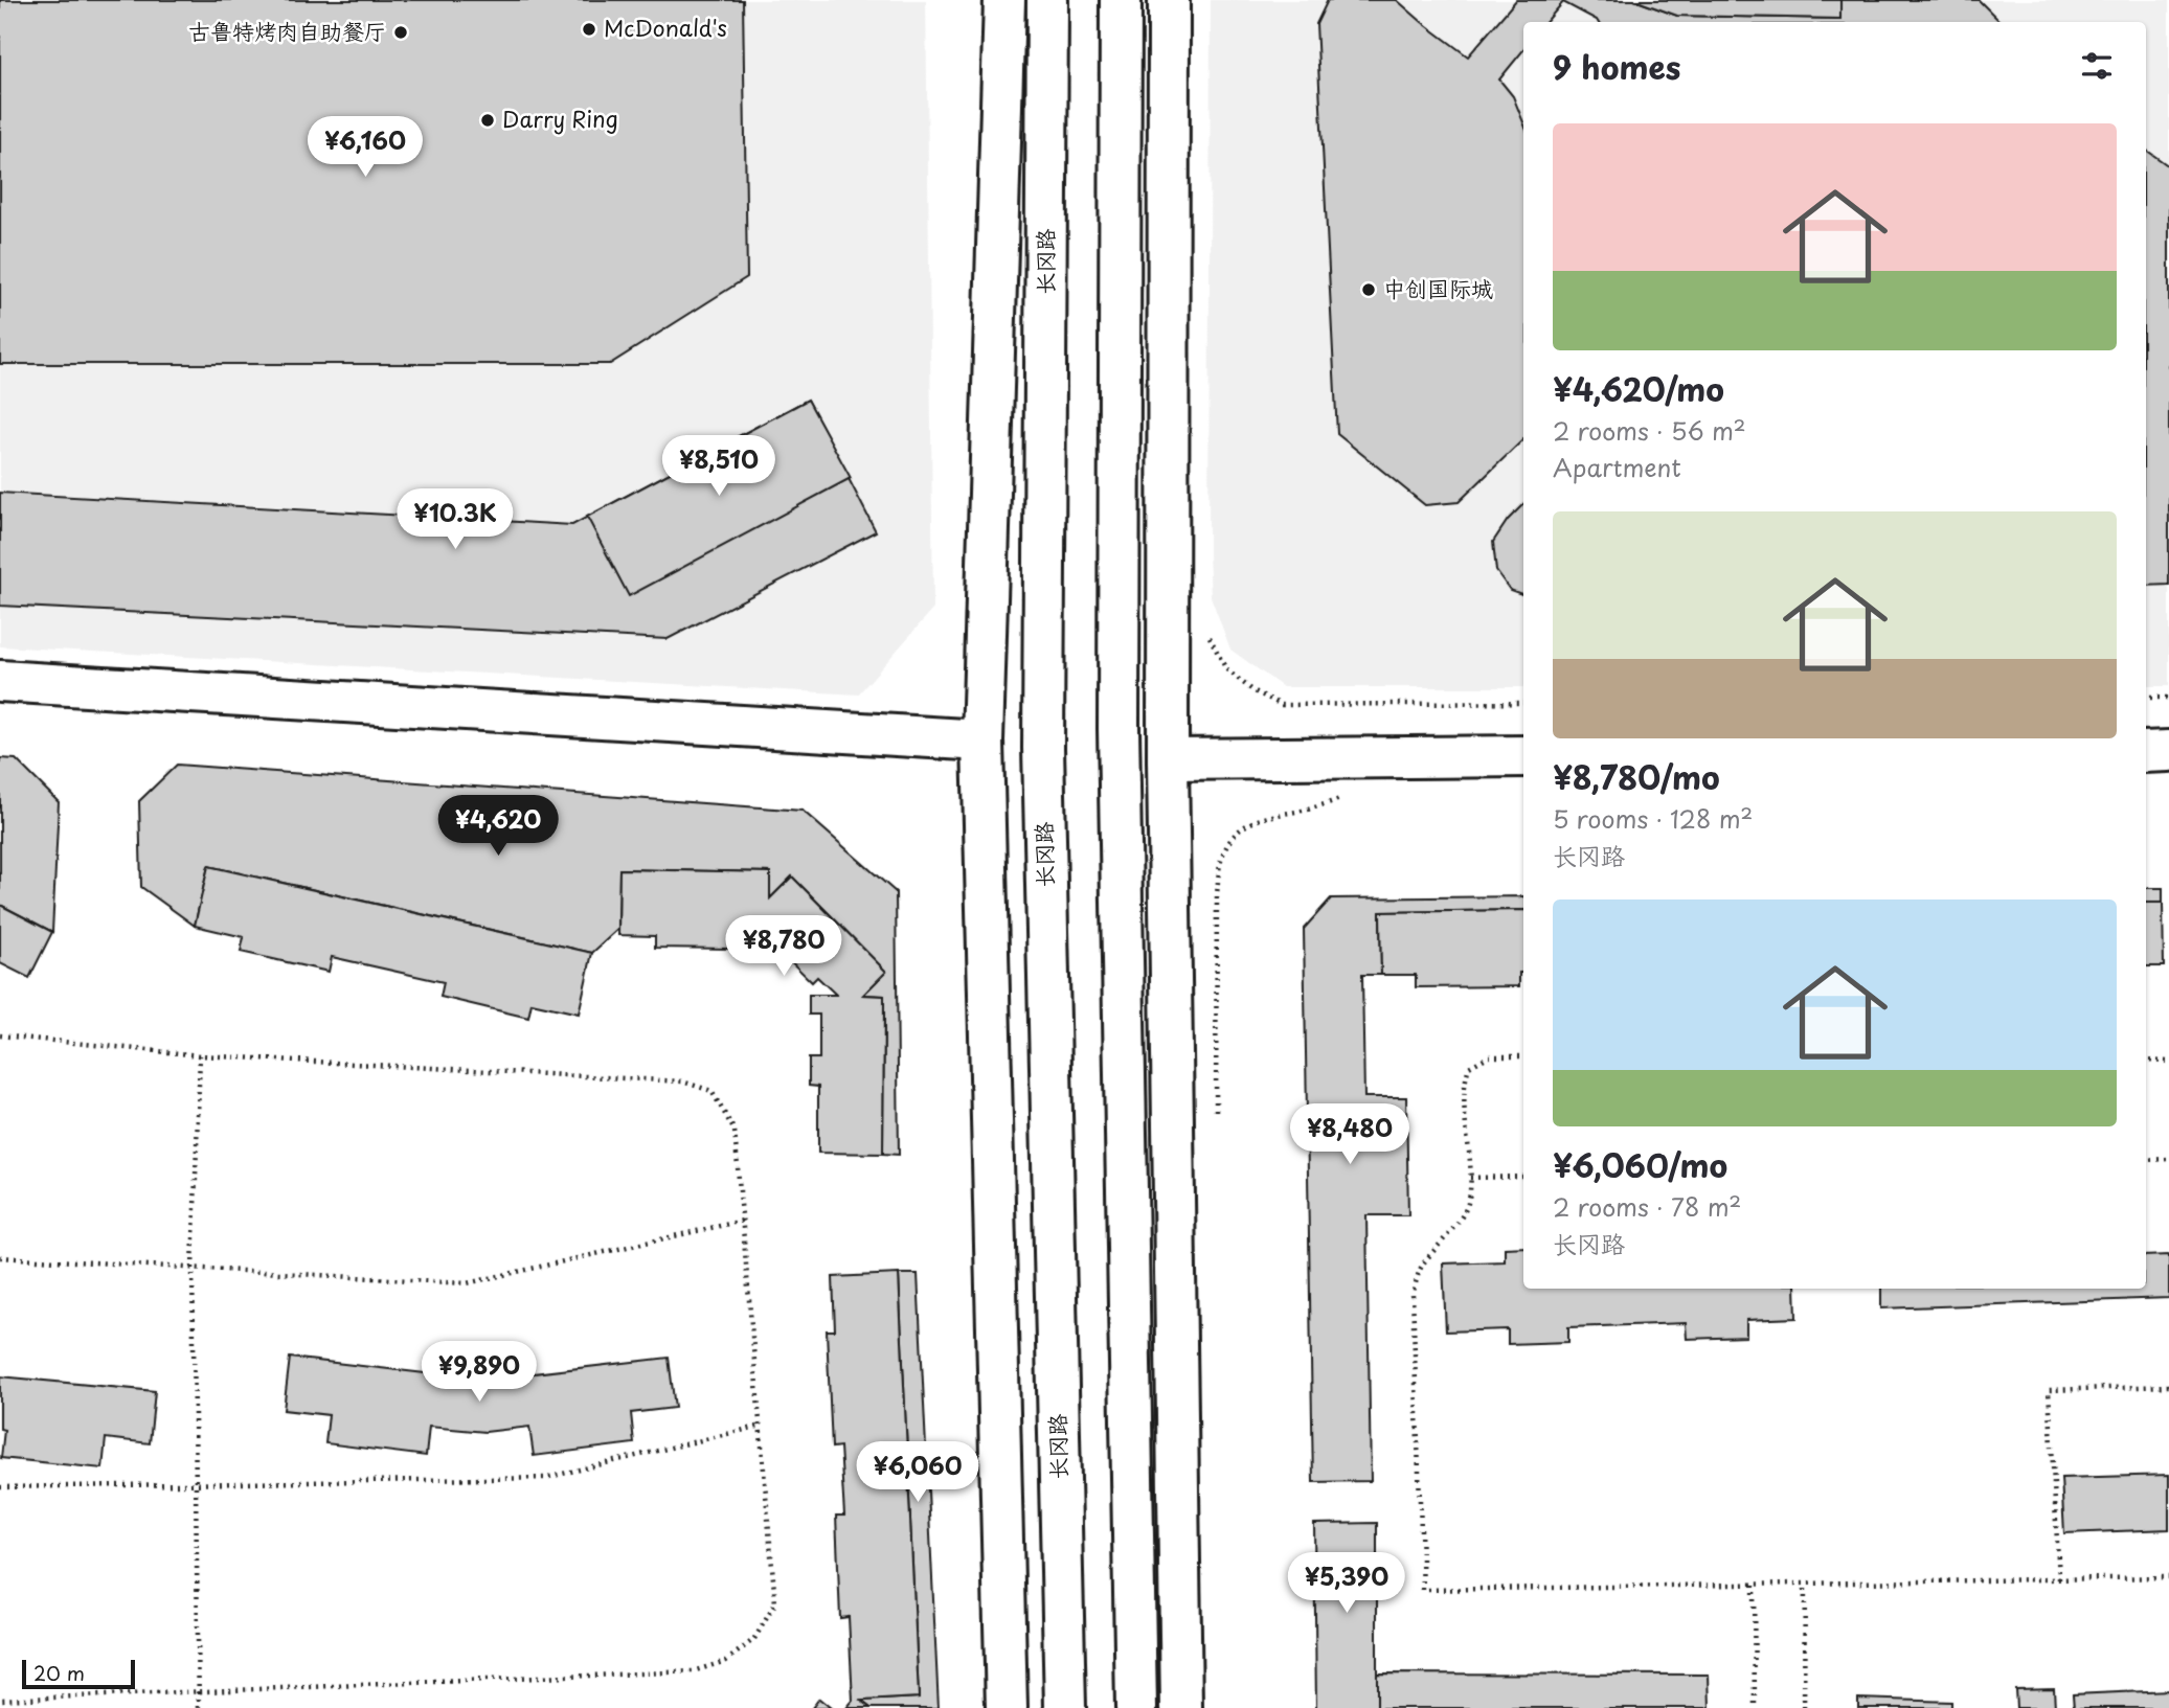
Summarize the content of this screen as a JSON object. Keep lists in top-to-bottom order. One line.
{"streets":{"street":["长冈路"]},"places":["McDonald's","古鲁特烤肉自助餐厅","Darry Ring","中创国际城"],"scale_bar":"20 m","page":{"heading":"9 homes","list":[{"name":"¥4,620/mo","note":"2 rooms · 56 m² · Apartment"},{"name":"¥8,780/mo","note":"5 rooms · 128 m² · 长冈路"},{"name":"¥6,060/mo","note":"2 rooms · 78 m² · 长冈路"}],"price":["¥6,160","¥8,510","¥10.3K","¥4,620","¥8,780","¥8,480","¥9,890","¥6,060","¥5,390"],"scale":"20 m"}}
